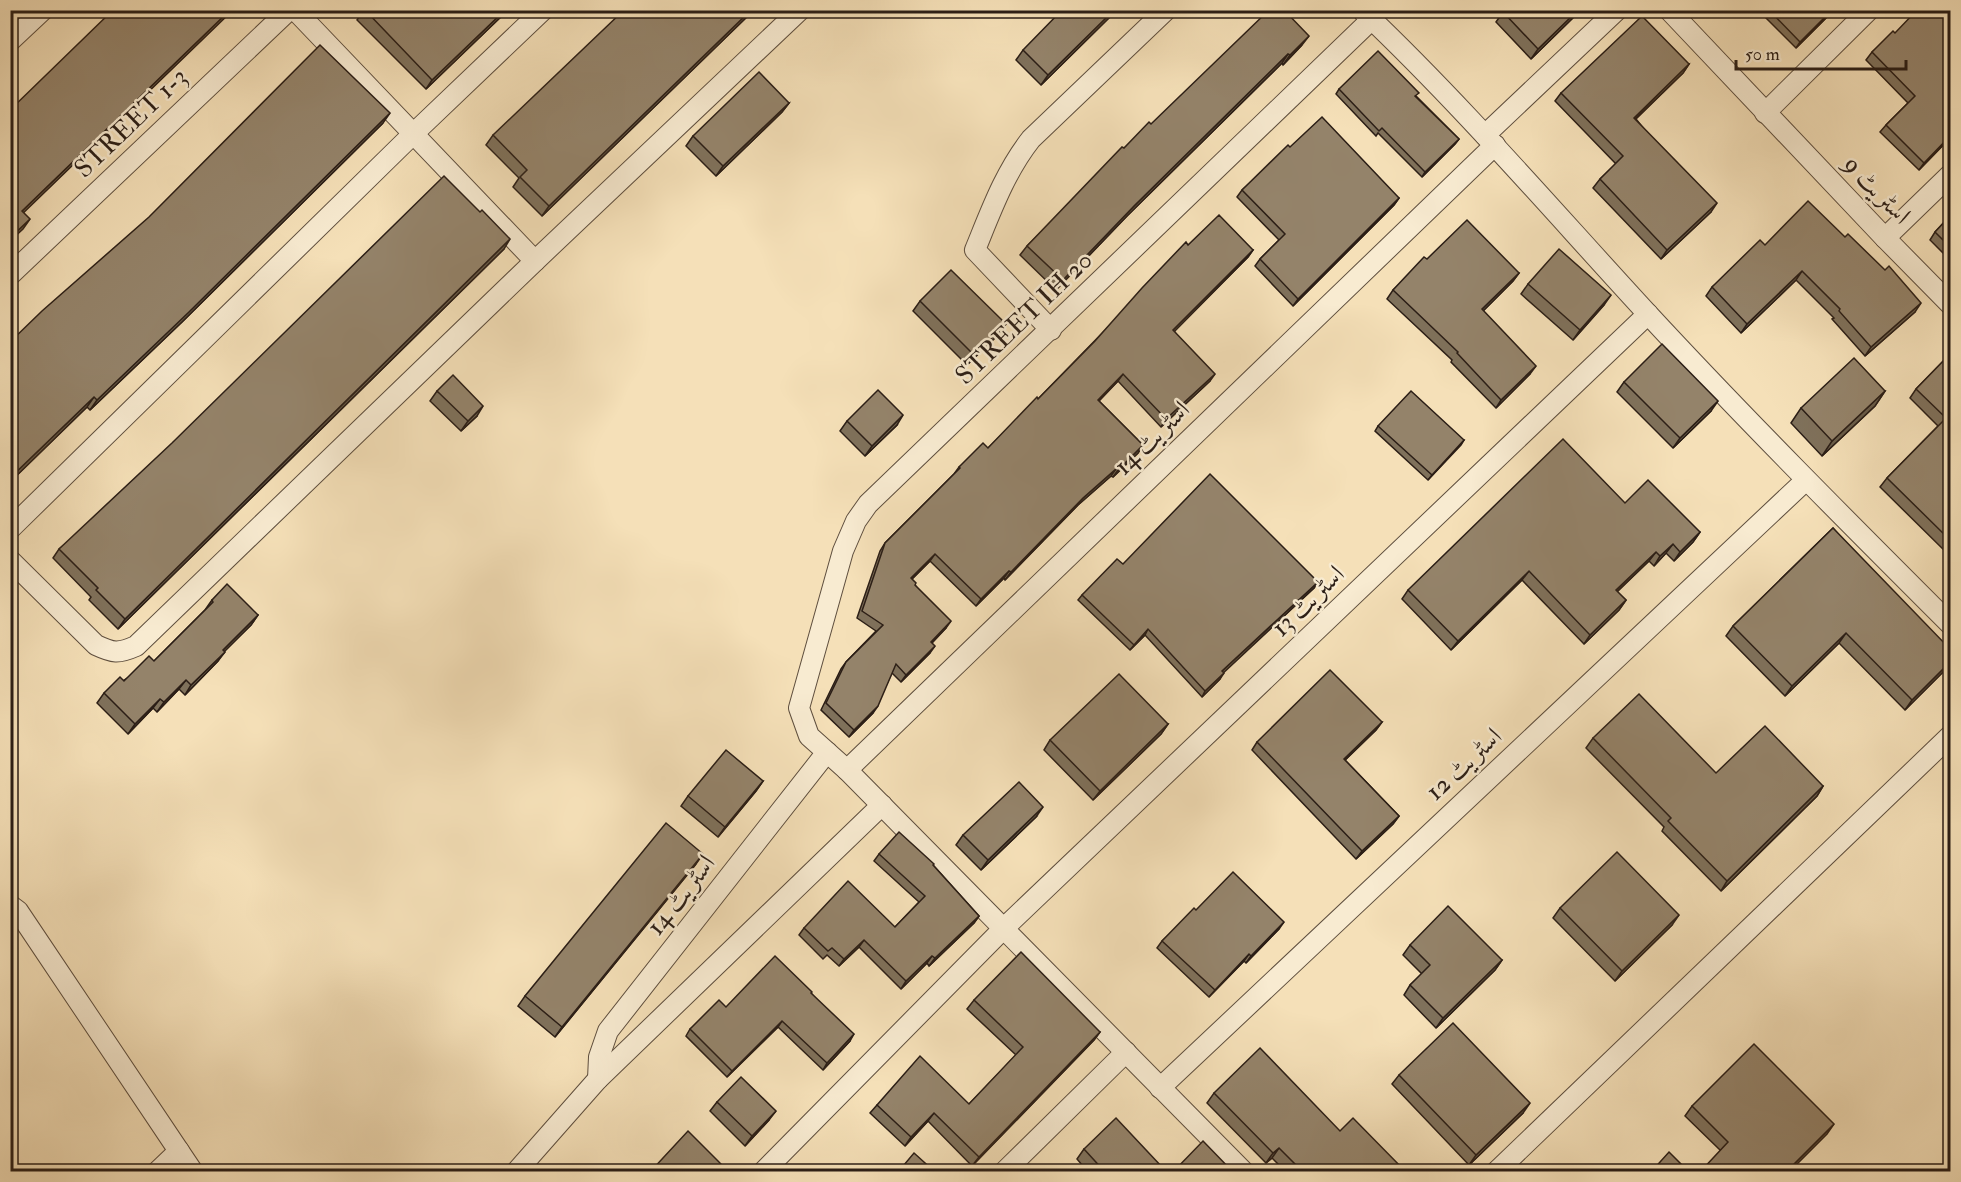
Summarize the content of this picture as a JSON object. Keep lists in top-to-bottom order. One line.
{"streets":{"street":["STREET 1-3","اسٹریٹ 9","STREET IH 20","اسٹریٹ 14","اسٹریٹ 13","اسٹریٹ 12"]},"crossings":[["STREET IH 20","اسٹریٹ 14"]],"scale_bar":"50 m"}
